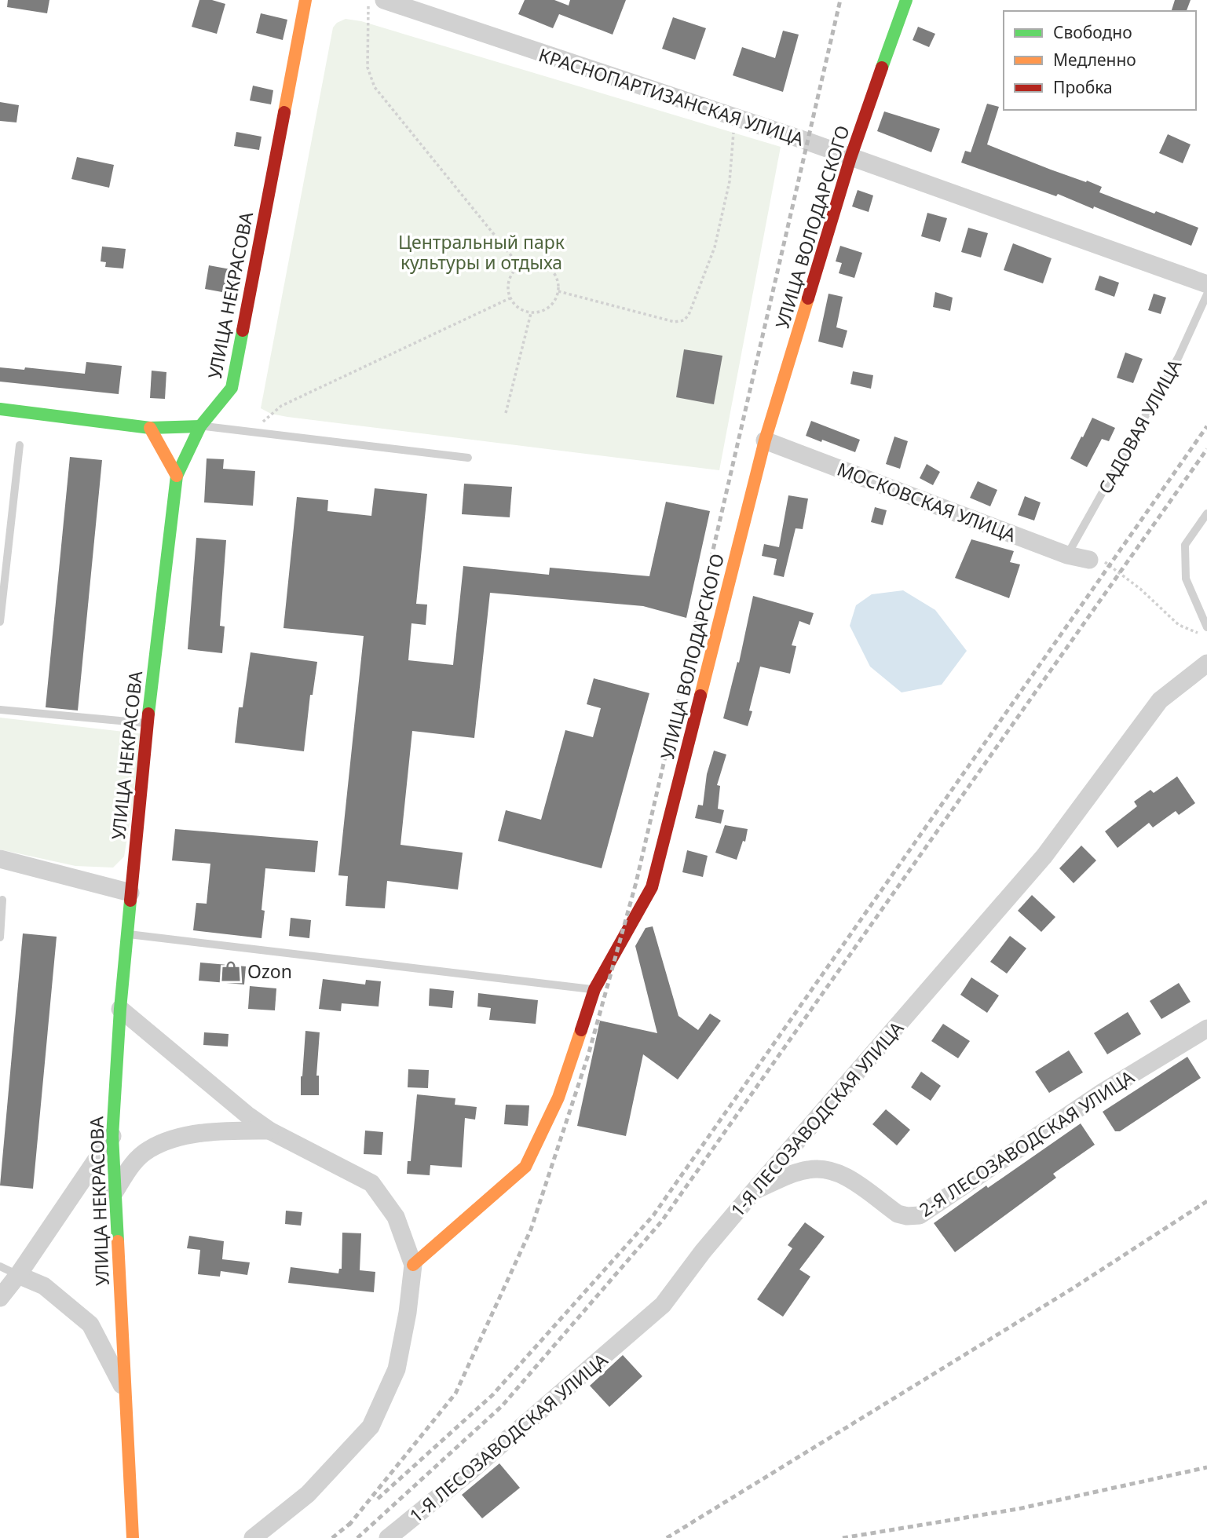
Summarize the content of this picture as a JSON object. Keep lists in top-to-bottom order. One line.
{"streets":{"street":["КРАСНОПАРТИЗАНСКАЯ УЛИЦА","УЛИЦА ВОЛОДАРСКОГО","УЛИЦА НЕКРАСОВА","МОСКОВСКАЯ УЛИЦА","1-Я ЛЕСОЗАВОДСКАЯ УЛИЦА","2-Я ЛЕСОЗАВОДСКАЯ УЛИЦА"],"lane":["САДОВАЯ УЛИЦА"]},"crossings":[["КРАСНОПАРТИЗАНСКАЯ УЛИЦА","УЛИЦА ВОЛОДАРСКОГО"],["УЛИЦА ВОЛОДАРСКОГО","МОСКОВСКАЯ УЛИЦА"],["САДОВАЯ УЛИЦА","МОСКОВСКАЯ УЛИЦА"],["1-Я ЛЕСОЗАВОДСКАЯ УЛИЦА","2-Я ЛЕСОЗАВОДСКАЯ УЛИЦА"]],"parks":["Центральный парк культуры и отдыха"],"places":{"shop":["Ozon"]},"legend":["Свободно","Медленно","Пробка"]}
